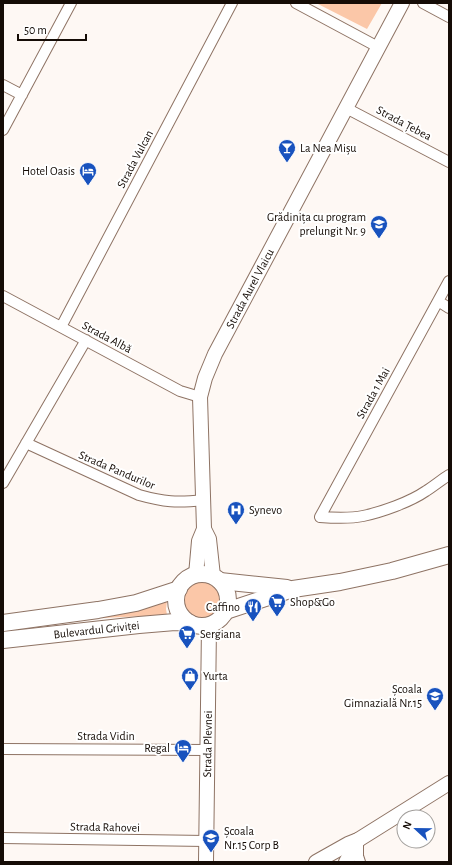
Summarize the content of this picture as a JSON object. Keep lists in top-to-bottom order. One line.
{"streets":{"main road":["Strada Aurel Vlaicu","Bulevardul Griviței","Strada Plevnei"],"street":["Strada Țebea","Strada Vulcan","Strada Albă","Strada 1 Mai","Strada Pandurilor","Strada Vidin","Strada Rahovei"]},"crossings":[["Strada Țebea","Strada Aurel Vlaicu"],["Strada Vulcan","Strada Albă"],["Strada Aurel Vlaicu","Strada Albă"],["Strada Aurel Vlaicu","Strada Pandurilor"],["Strada Aurel Vlaicu","Bulevardul Griviței"],["Strada Aurel Vlaicu","Strada Plevnei"],["Bulevardul Griviței","Strada Plevnei"],["Strada Vidin","Strada Plevnei"],["Strada Plevnei","Strada Rahovei"]],"places":{"bar":["La Nea Mișu"],"hotel":["Hotel Oasis","Regal"],"school or university":["Grădinița cu program prelungit Nr. 9","Școala Gimnazială Nr.15","Școala Nr.15 Corp B"],"hospital":["Synevo"],"supermarket":["Shop&Go","Sergiana"],"restaurant":["Caffino"],"shop":["Yurta"]},"scale_bar":"50 m","north":"left"}
